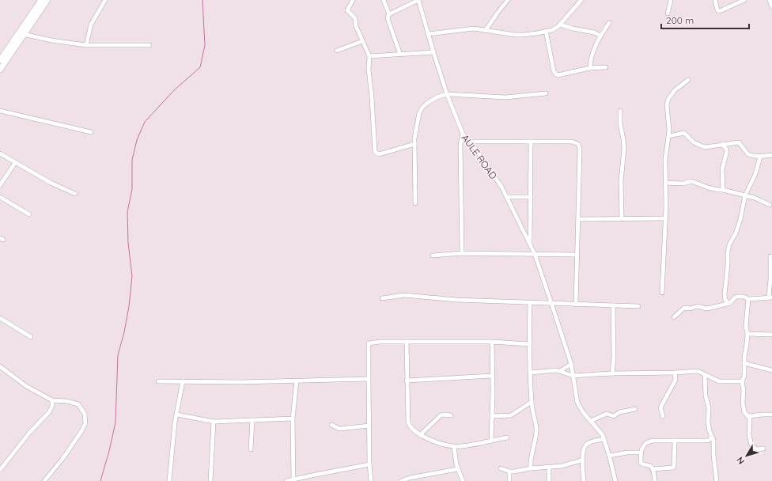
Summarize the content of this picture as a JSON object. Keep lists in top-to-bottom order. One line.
{"streets":{"street":["AULE ROAD"]},"scale_bar":"200 m","north":"bottom left"}
